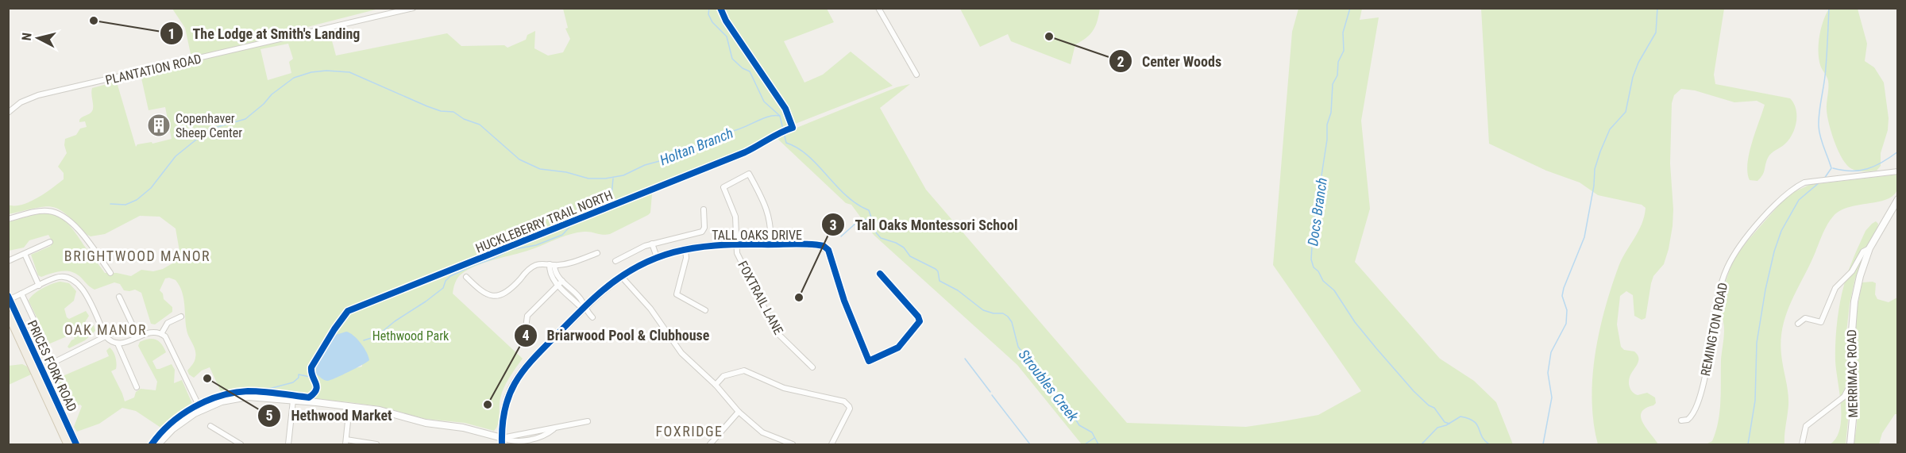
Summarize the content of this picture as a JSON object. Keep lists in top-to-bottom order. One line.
{"streets":{"main road":["PRICES FORK ROAD"],"street":["PLANTATION ROAD","TALL OAKS DRIVE","FOXTRAIL LANE","REMINGTON ROAD","MERRIMAC ROAD"],"cycle path":["HUCKLEBERRY TRAIL NORTH"]},"crossings":[["TALL OAKS DRIVE","FOXTRAIL LANE"]],"districts":["BRIGHTWOOD MANOR","OAK MANOR","FOXRIDGE"],"water":["Holtan Branch","Docs Branch","Stroubles Creek"],"parks":["Hethwood Park"],"places":{"other":["The Lodge at Smith's Landing","Center Woods","Tall Oaks Montessori School","Hethwood Market","Briarwood Pool & Clubhouse"],"building":["Copenhaver Sheep Center"]},"north":"left"}
